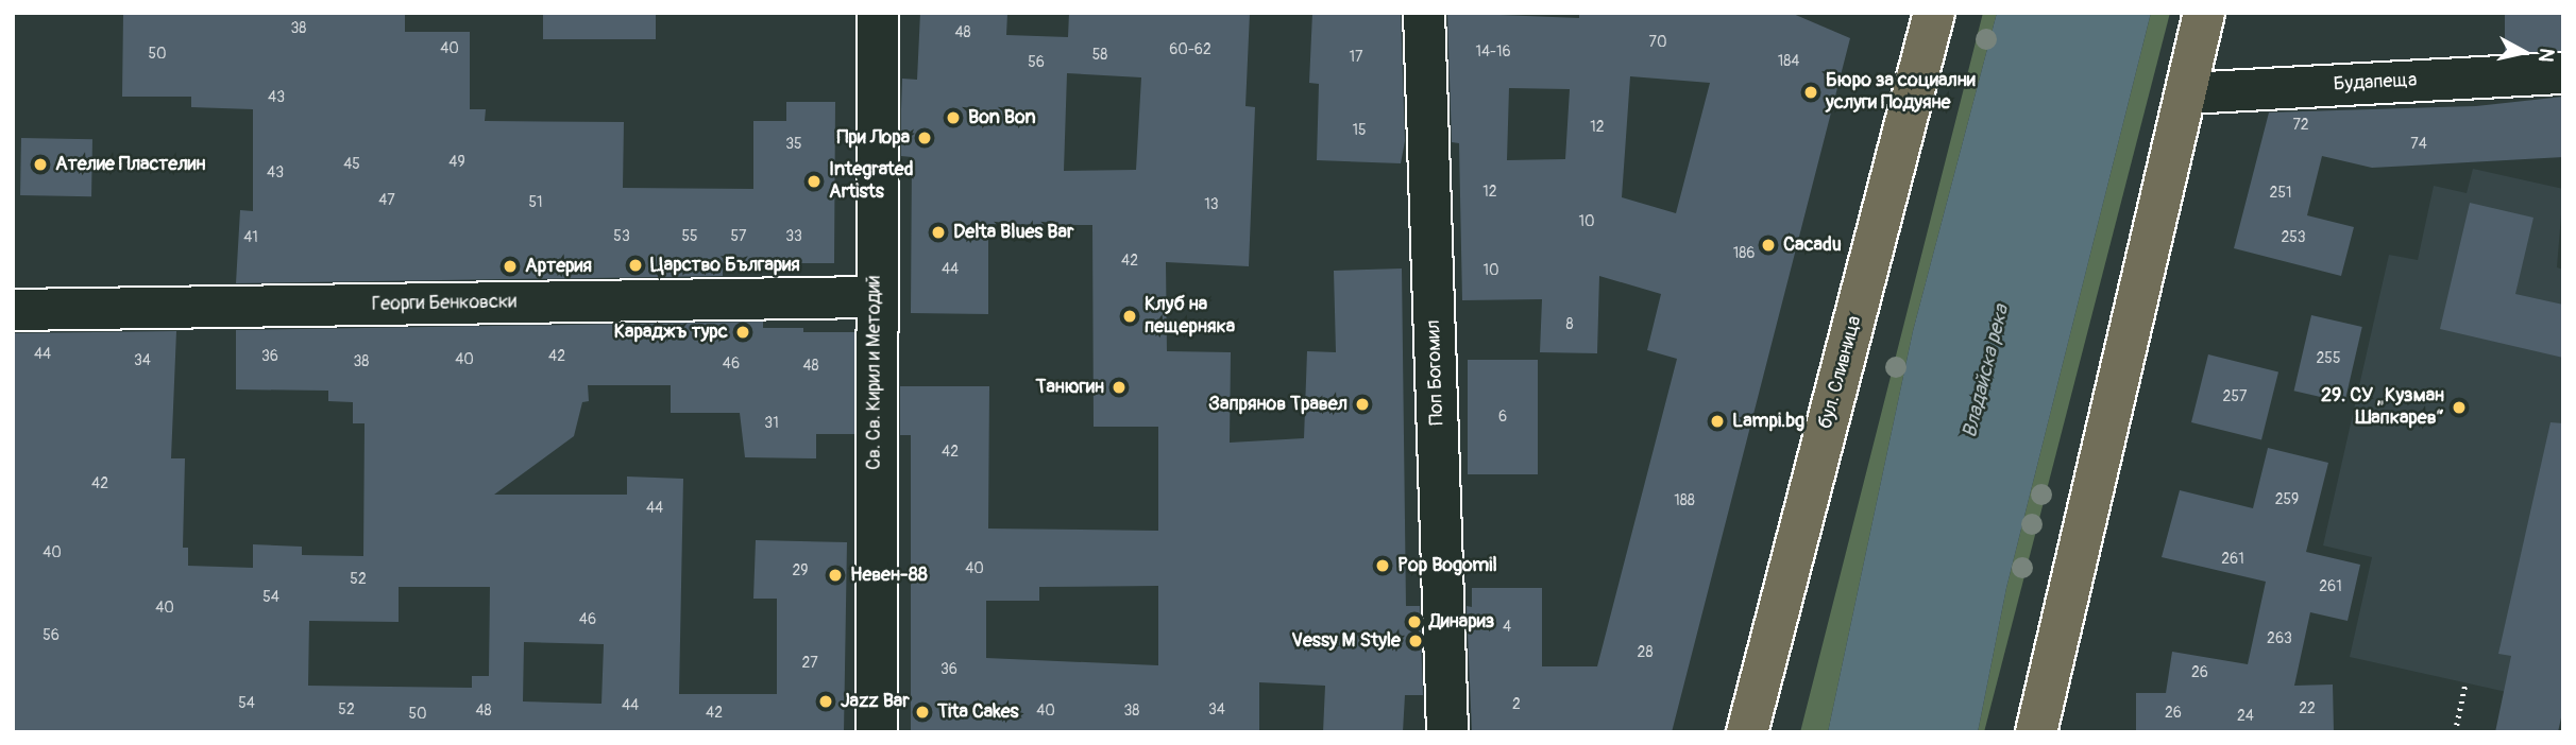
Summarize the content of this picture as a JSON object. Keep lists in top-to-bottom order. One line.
{"streets":{"main road":["бул. Сливница"],"street":["Будапеща","Георги Бенковски","Св. Св. Кирил и Методий","Поп Богомил"]},"crossings":[["Георги Бенковски","Св. Св. Кирил и Методий"]],"water":["Владайска река"],"places":["Бюро за социални услуги Подуяне","Bon Bon","При Лора","Ателие Пластелин","Integrated Artists","Delta Blues Bar","Cacadu","Царство България","Артерия","Клуб на пещерняка","Караджъ турс","Танюгин","Запрянов Травел","29. СУ „Кузман Шапкарев“","Lampi.bg","Pop Bogomil","Невен-88","Динариз","Vessy M Style","Jazz Bar","Tita Cakes"],"house_numbers":["38","48","70","40","60-62","14-16","50","58","17","184","56","43","72","12","15","35","74","49","45","43","12","251","47","51","13","10","53","55","57","33","41","253","186","42","44","10","8","44","36","42","255","40","34","38","46","48","257","6","31","42","42","259","188","44","40","261","40","29","52","261","54","40","46","4","56","263","28","27","36","26","54","2","44","22","52","34","48","40","38","42","26","50","24"],"north":"right"}
